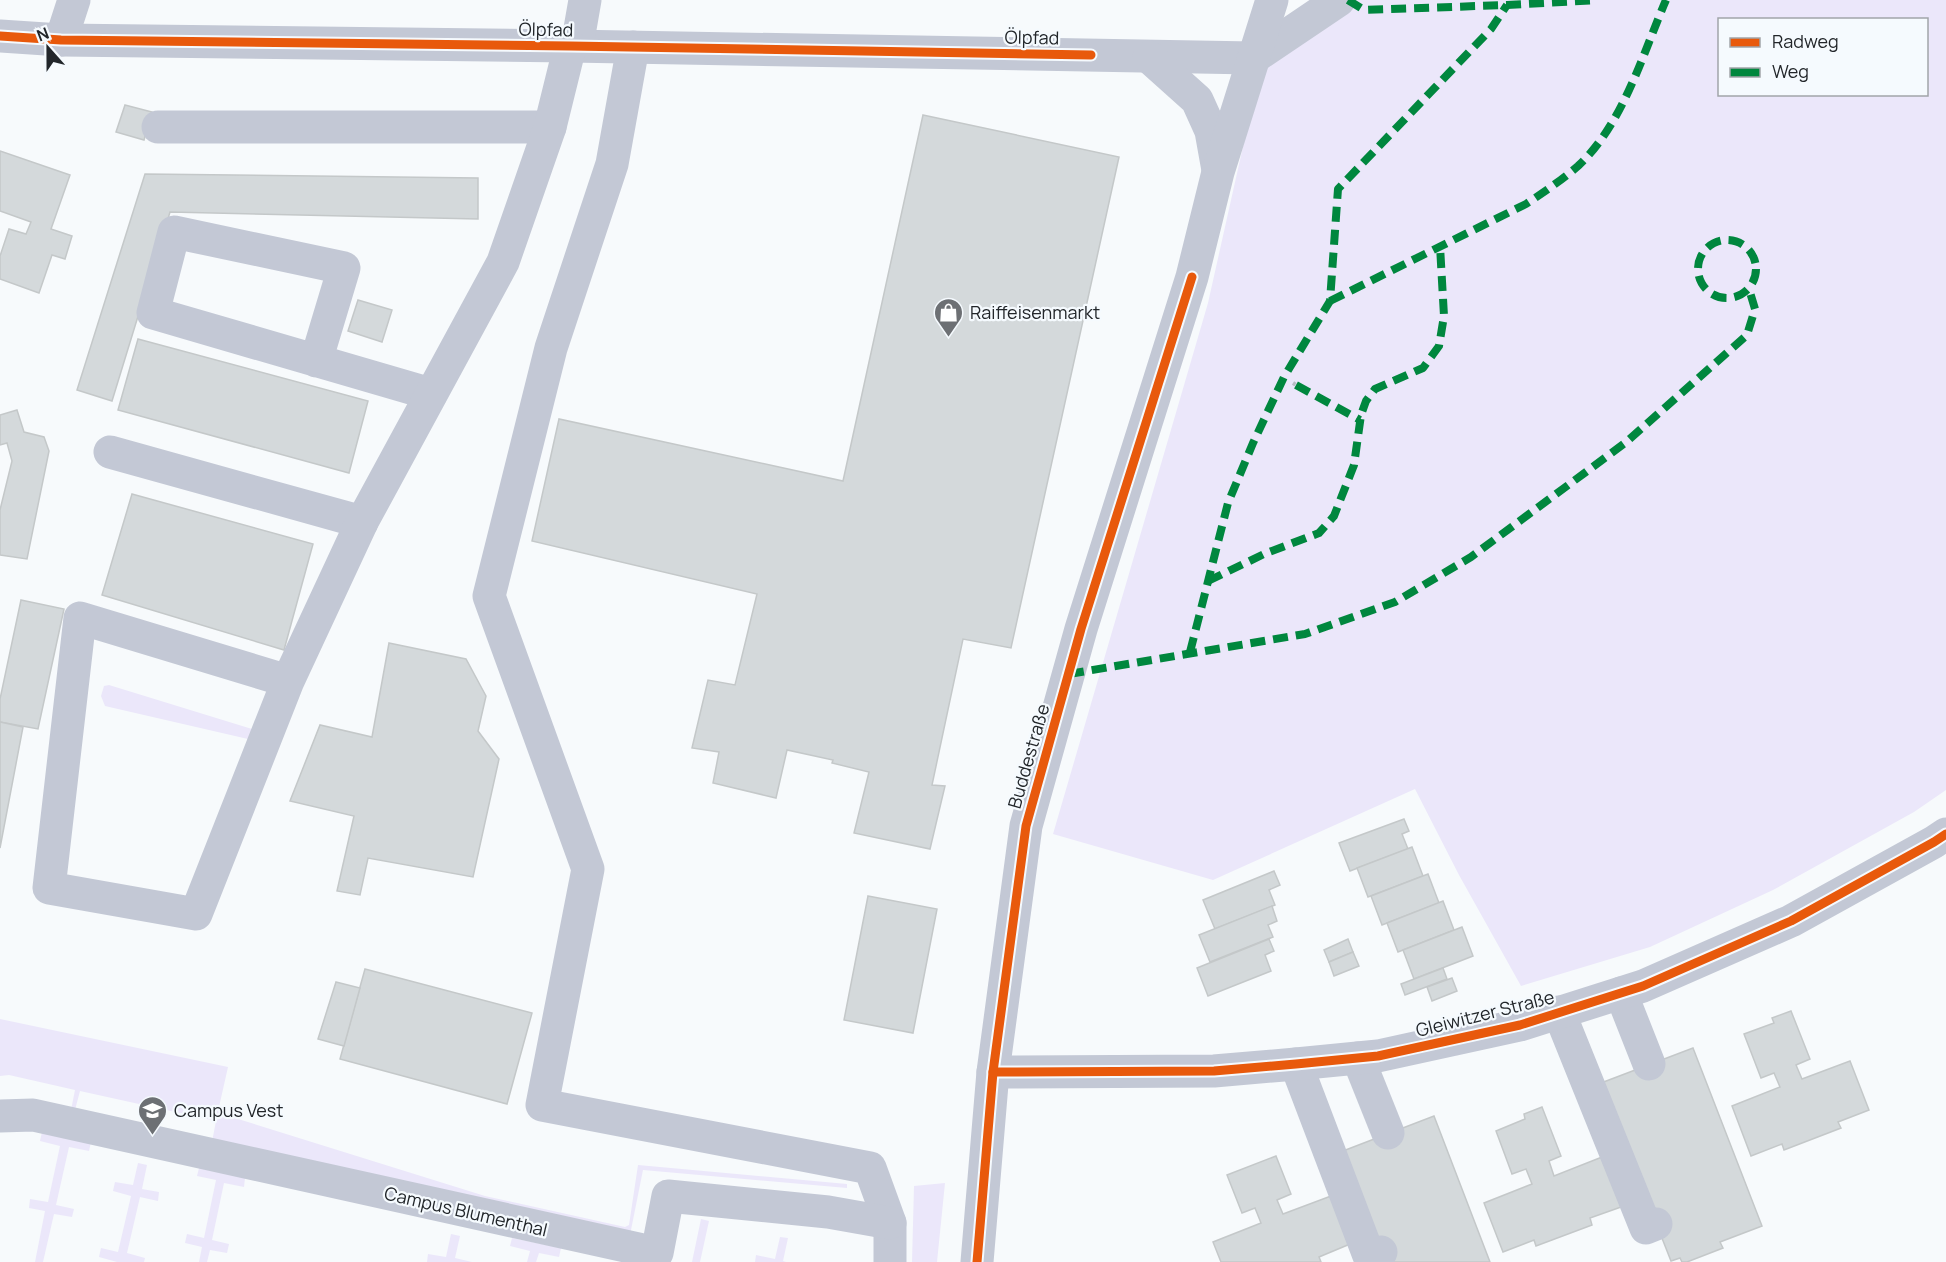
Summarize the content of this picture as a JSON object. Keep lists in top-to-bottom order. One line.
{"streets":{"street":["Ölpfad","Buddestraße","Gleiwitzer Straße","Campus Blumenthal"]},"crossings":[["Ölpfad","Buddestraße"],["Buddestraße","Gleiwitzer Straße"]],"places":{"shop":["Raiffeisenmarkt"],"school or university":["Campus Vest"]},"legend":["Radweg","Weg"],"north":"top"}
